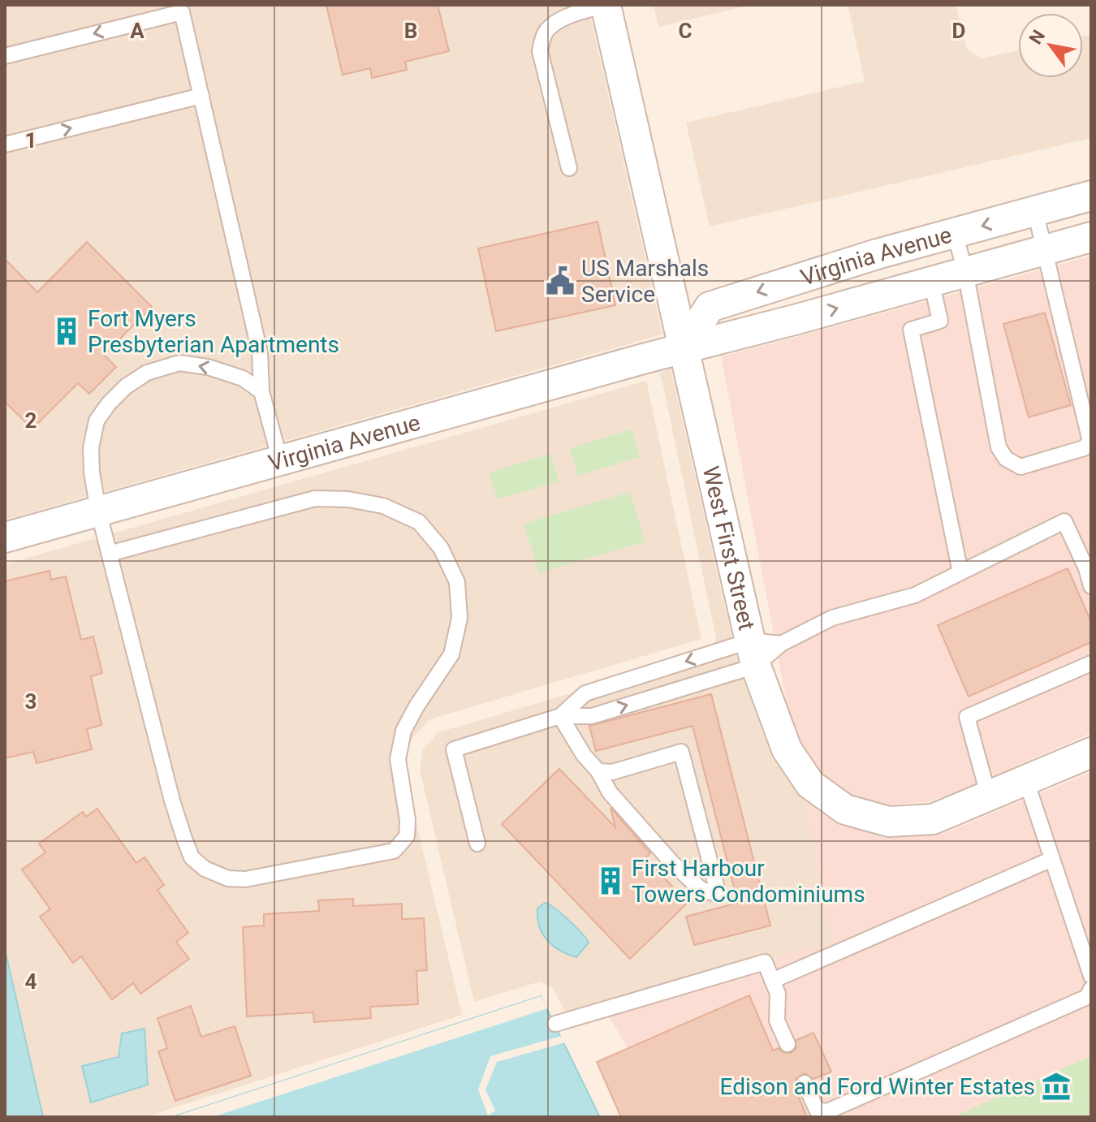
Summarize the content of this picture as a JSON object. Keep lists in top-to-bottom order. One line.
{"streets":{"street":["Virginia Avenue","West First Street"]},"crossings":[["Virginia Avenue","West First Street"]],"places":{"public building":["US Marshals Service"],"building":["Fort Myers Presbyterian Apartments","First Harbour Towers Condominiums"],"museum":["Edison and Ford Winter Estates"]},"north":"top left","grid":{"columns":["A","B","C","D"],"rows":["1","2","3","4"]}}
